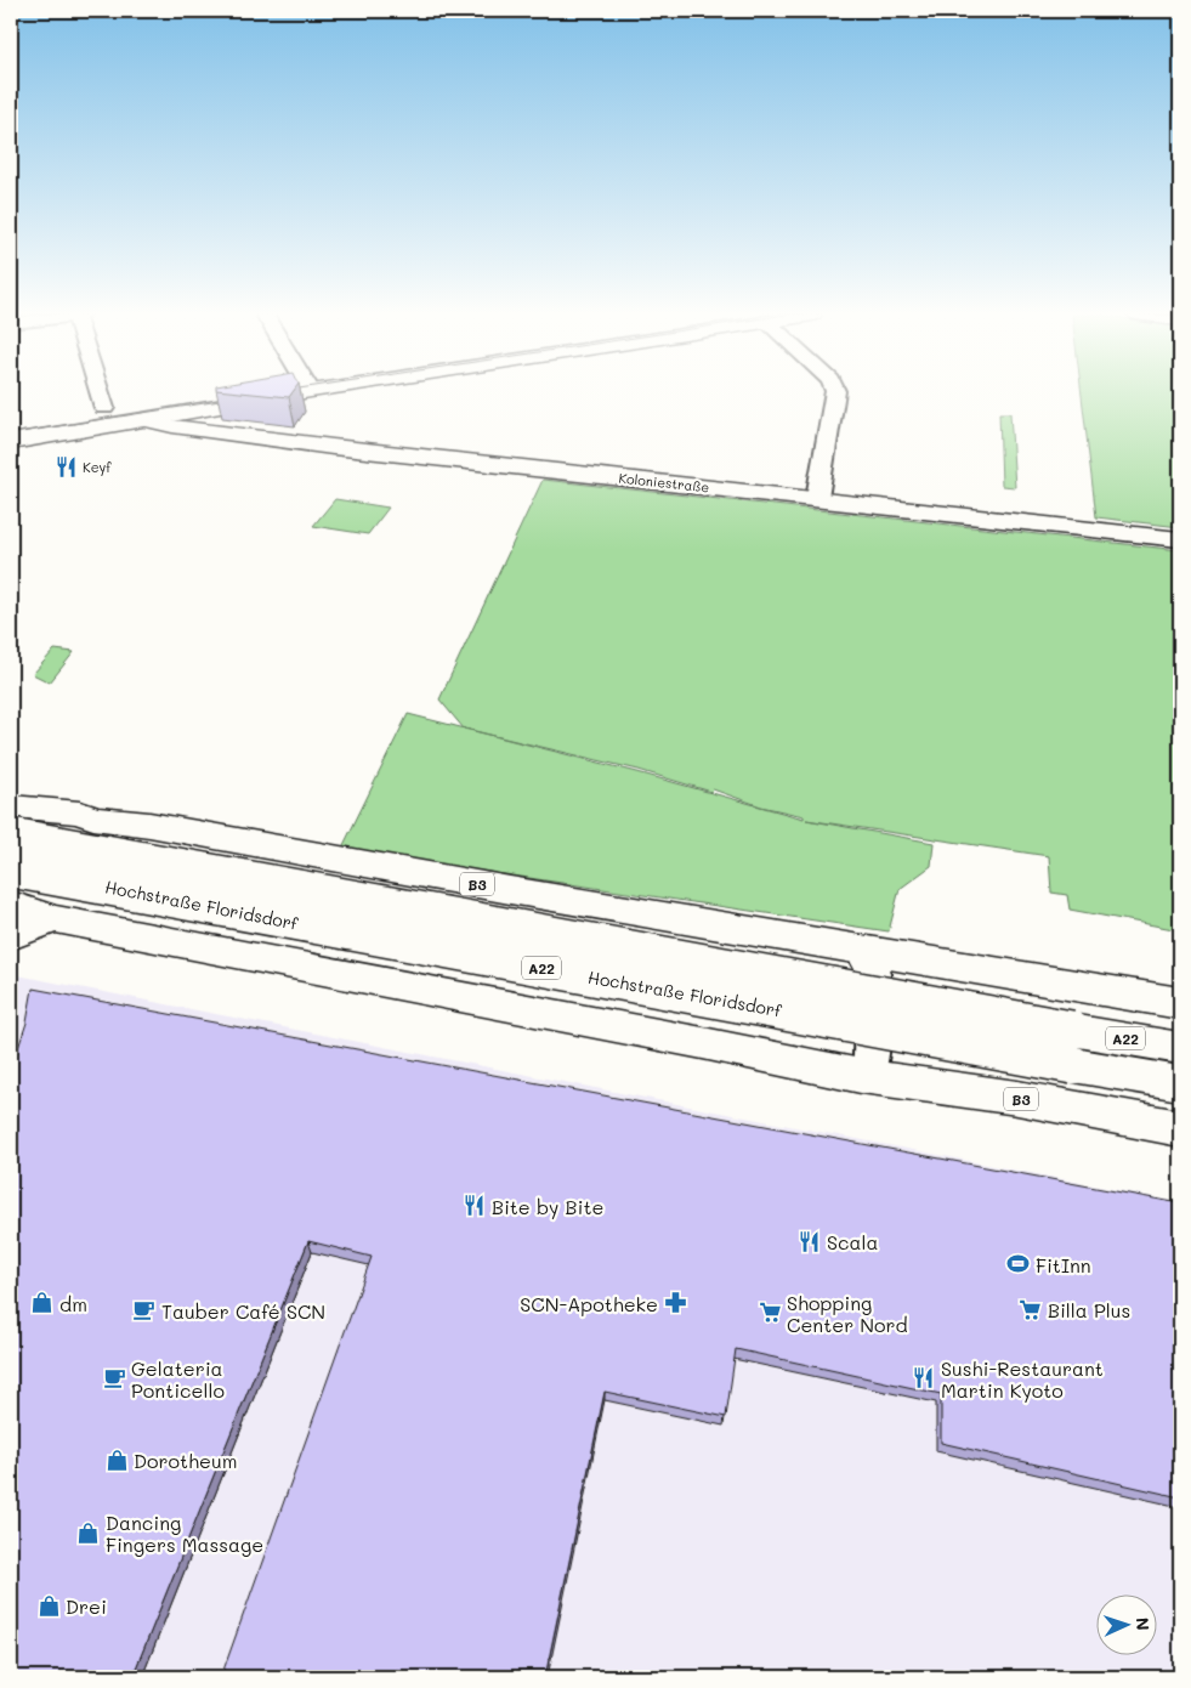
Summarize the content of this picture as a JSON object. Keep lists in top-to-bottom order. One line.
{"streets":{"main road":["Koloniestraße","B3","Hochstraße Floridsdorf","A22"]},"crossings":[["B3","Hochstraße Floridsdorf"],["Hochstraße Floridsdorf","A22"]],"places":{"restaurant":["Keyf","Bite by Bite","Scala","Sushi-Restaurant Martin Kyoto"],"sports":["FitInn"],"shop":["dm","Dorotheum","Dancing Fingers Massage","Drei"],"pharmacy":["SCN-Apotheke"],"supermarket":["Billa Plus","Shopping Center Nord"],"cafe":["Tauber Café SCN","Gelateria Ponticello"]},"north":"right"}
